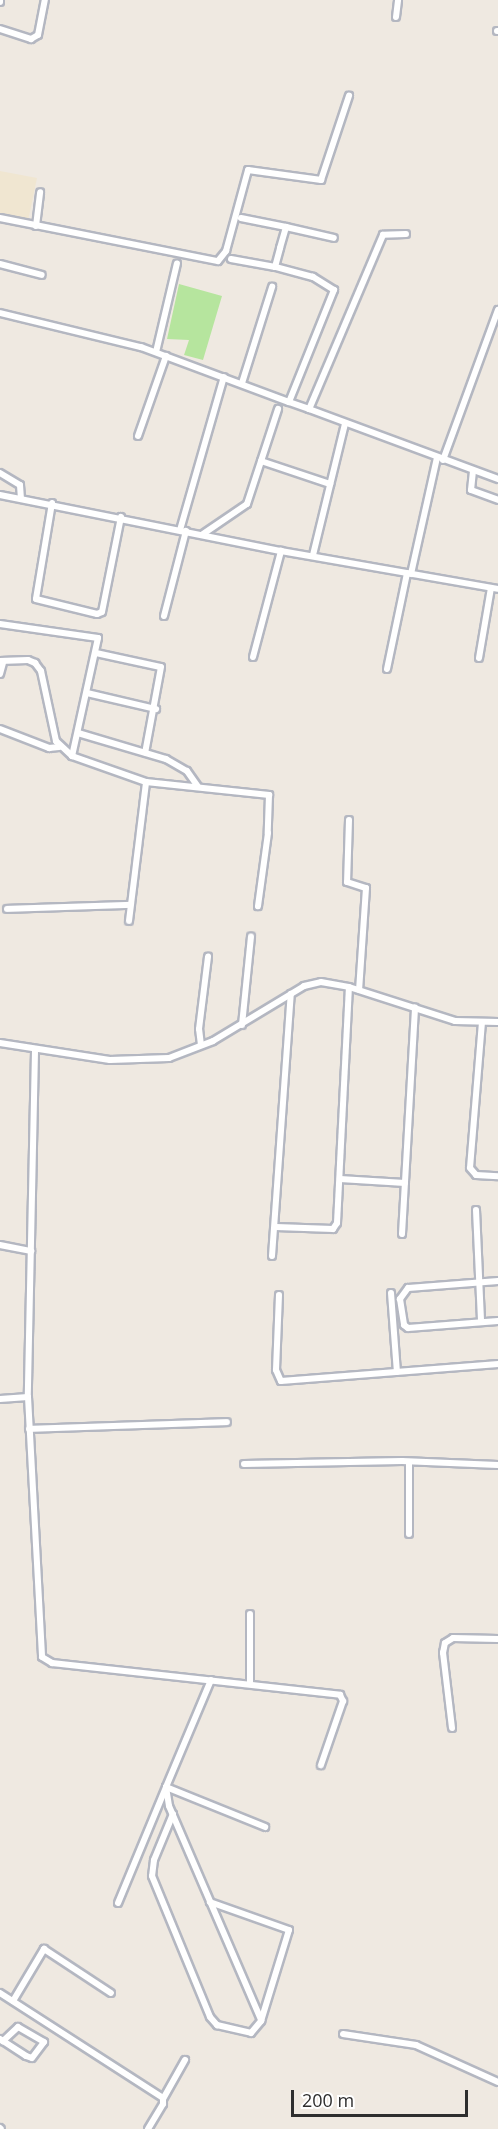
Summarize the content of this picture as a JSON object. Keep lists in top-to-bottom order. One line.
{"scale_bar":"200 m"}
